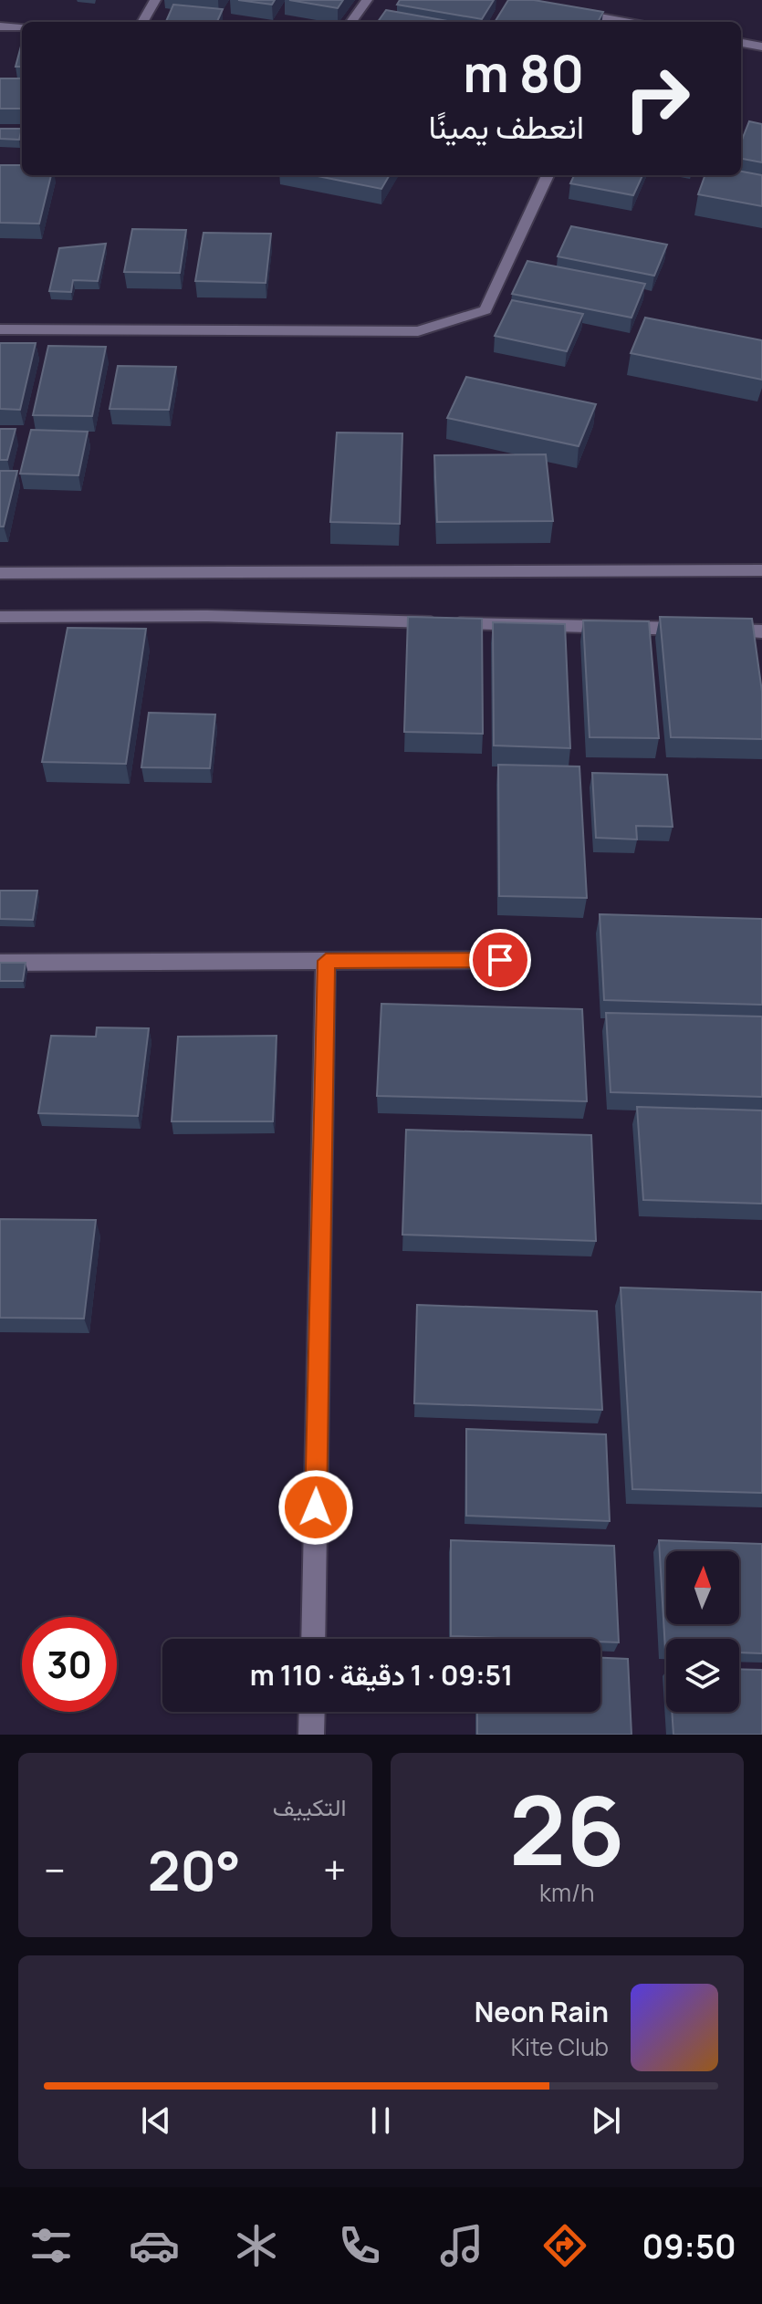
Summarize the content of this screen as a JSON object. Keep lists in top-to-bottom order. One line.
{"north":"top","page":{"turn":["80 m","انعطف يمينًا"],"limit":"30","trip":"09:51 · 1 دقيقة · 110 m","tile":[["26","km/h"],"التكييف"],"heat":["−","20°","+"],"song":["Neon Rain","Kite Club"],"tabs":"09:50"}}
